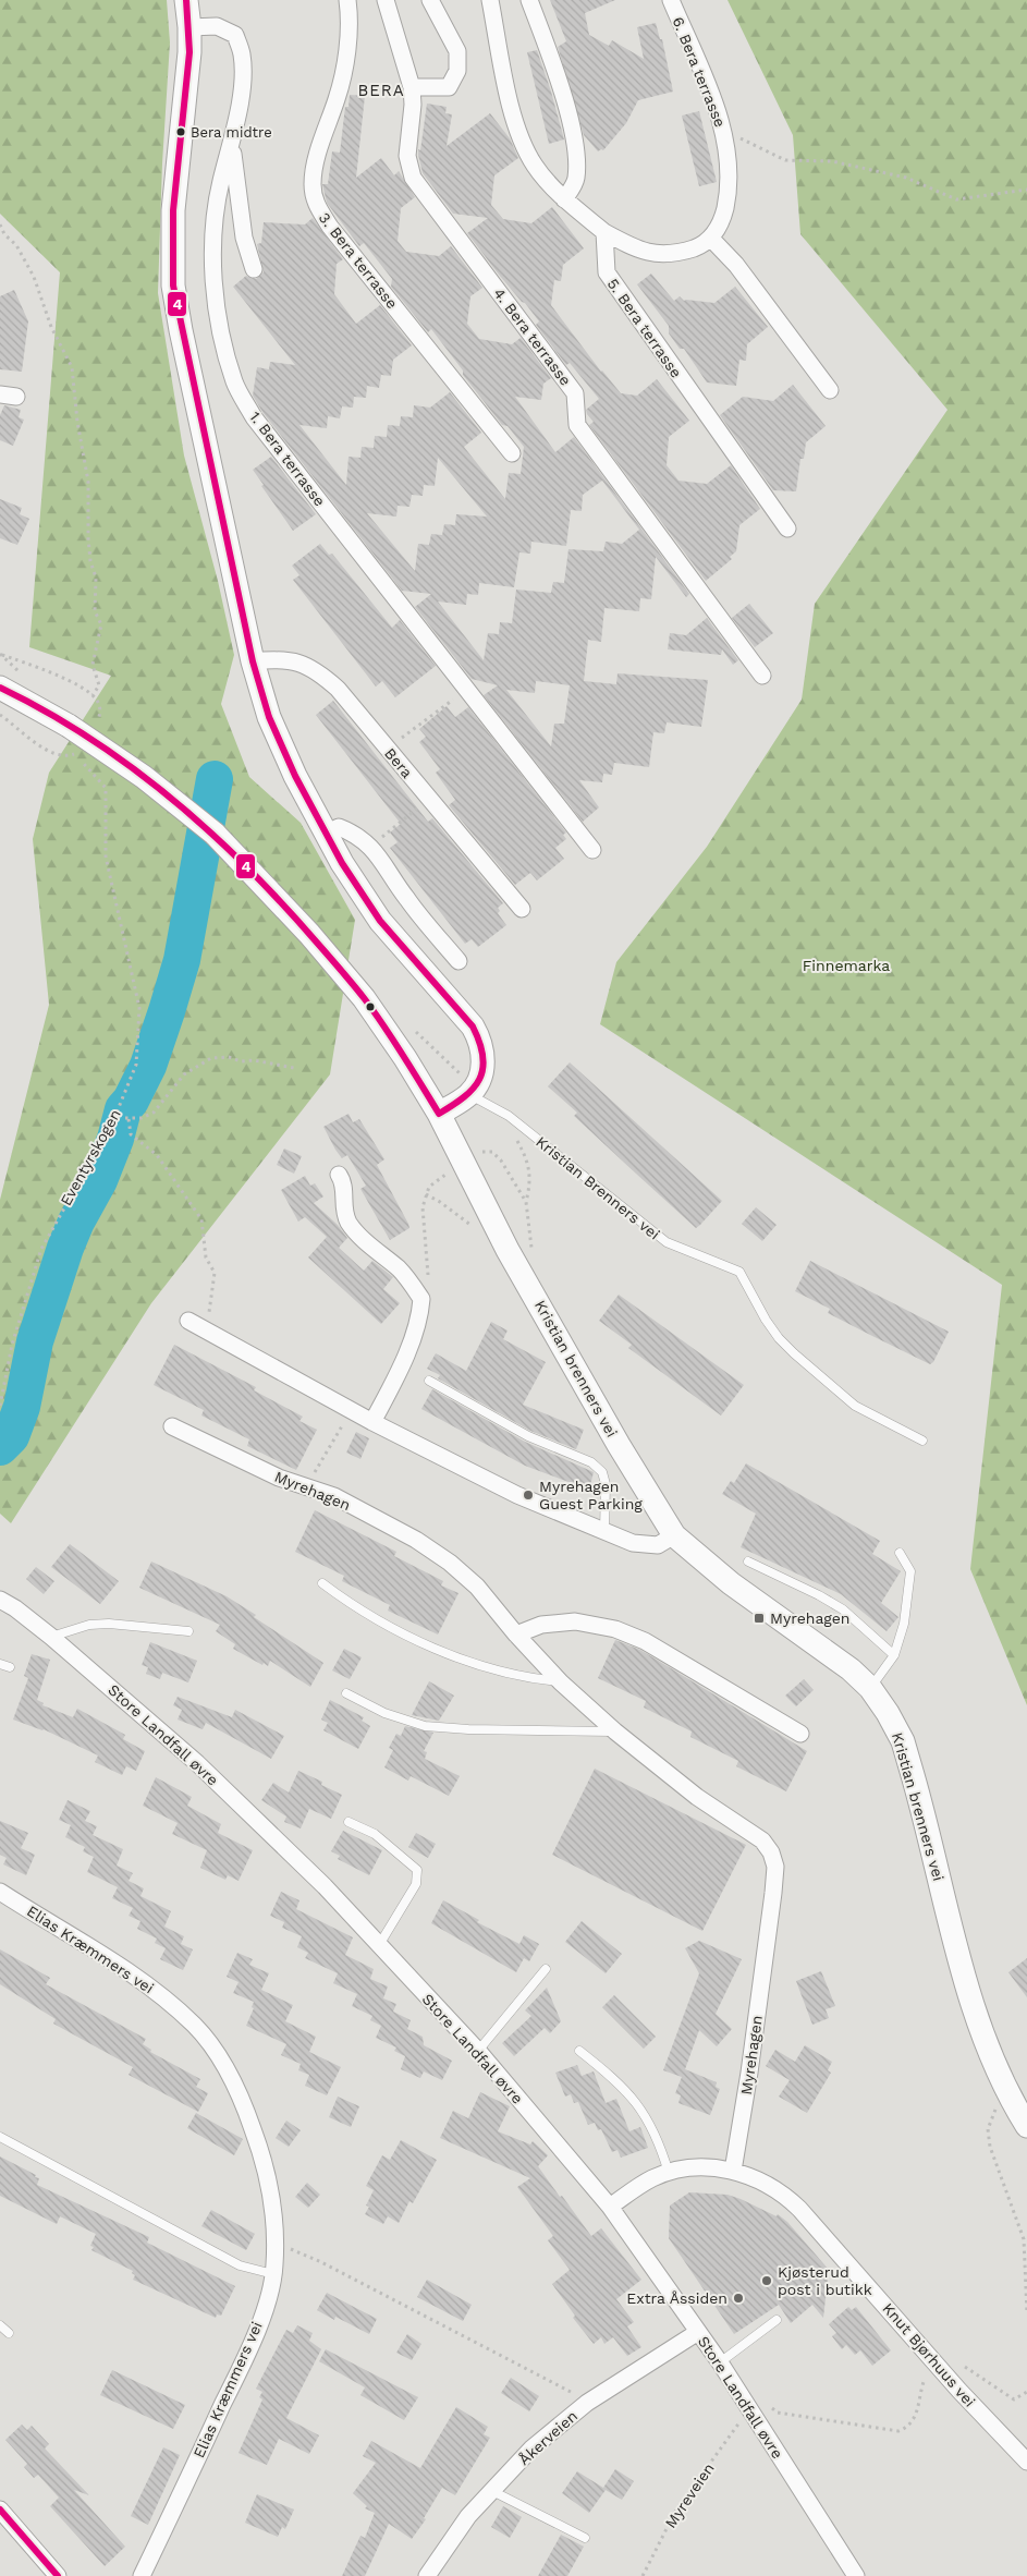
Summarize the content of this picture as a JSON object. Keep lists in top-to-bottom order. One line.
{"streets":{"main road":["Kristian brenners vei"],"street":["6. Bera terrasse","3. Bera terrasse","5. Bera terrasse","4. Bera terrasse","1. Bera terrasse","Bera","Myrehagen","Store Landfall øvre","Elias Kræmmers vei","Knut Bjørhuus vei","Åkerveien"],"lane":["Kristian Brenners vei"],"path":["Eventyrskogen","Myreveien"]},"crossings":[["Myrehagen","Knut Bjørhuus vei"],["Store Landfall øvre","Knut Bjørhuus vei"],["Store Landfall øvre","Åkerveien"]],"districts":["BERA"],"parks":["Finnemarka"],"places":{"other":["Bera midtre","Myrehagen Guest Parking","Kjøsterud post i butikk","Extra Åssiden"],"transit":["Myrehagen"]},"lines":["transit line 4"]}
